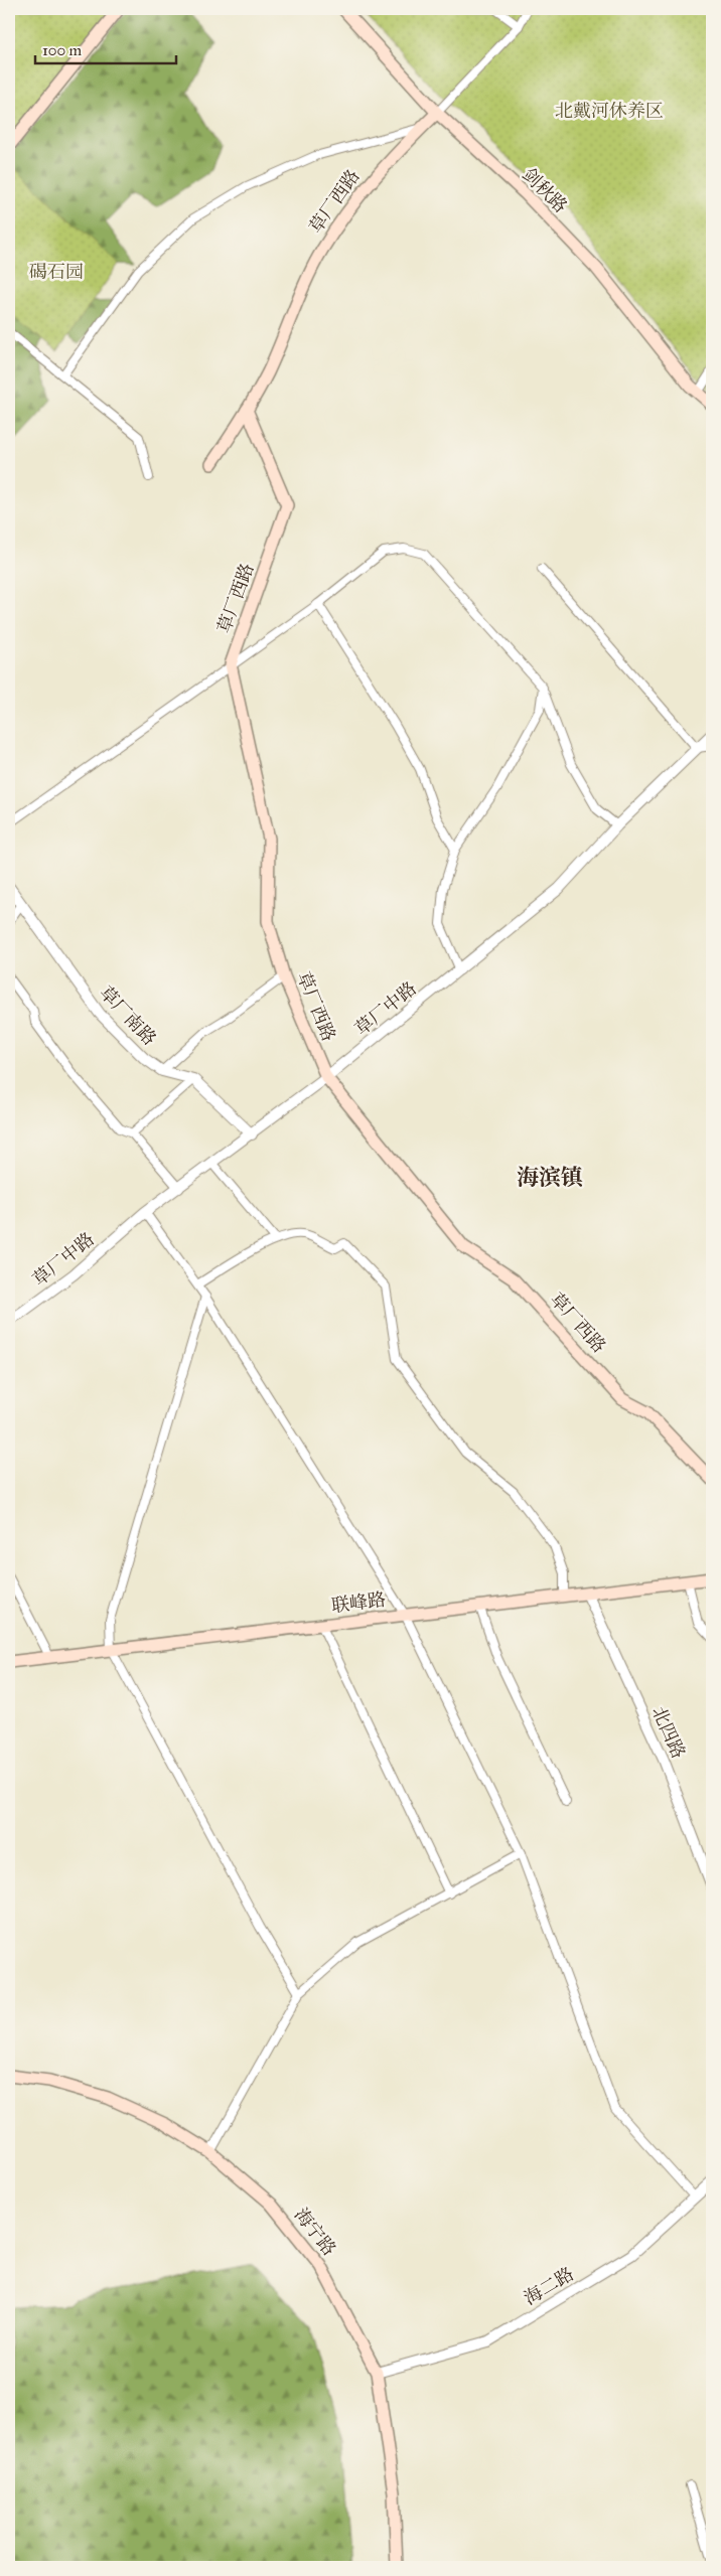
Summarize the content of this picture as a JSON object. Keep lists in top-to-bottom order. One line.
{"streets":{"main road":["剑秋路","草厂西路","联峰路","海宁路"],"street":["草厂中路","草厂南路","北四路","海二路"]},"crossings":[["剑秋路","草厂西路"],["草厂西路","草厂中路"],["草厂中路","草厂南路"],["联峰路","北四路"],["海宁路","海二路"]],"districts":["海滨镇"],"parks":["北戴河休养区","碣石园"],"scale_bar":"100 m"}
